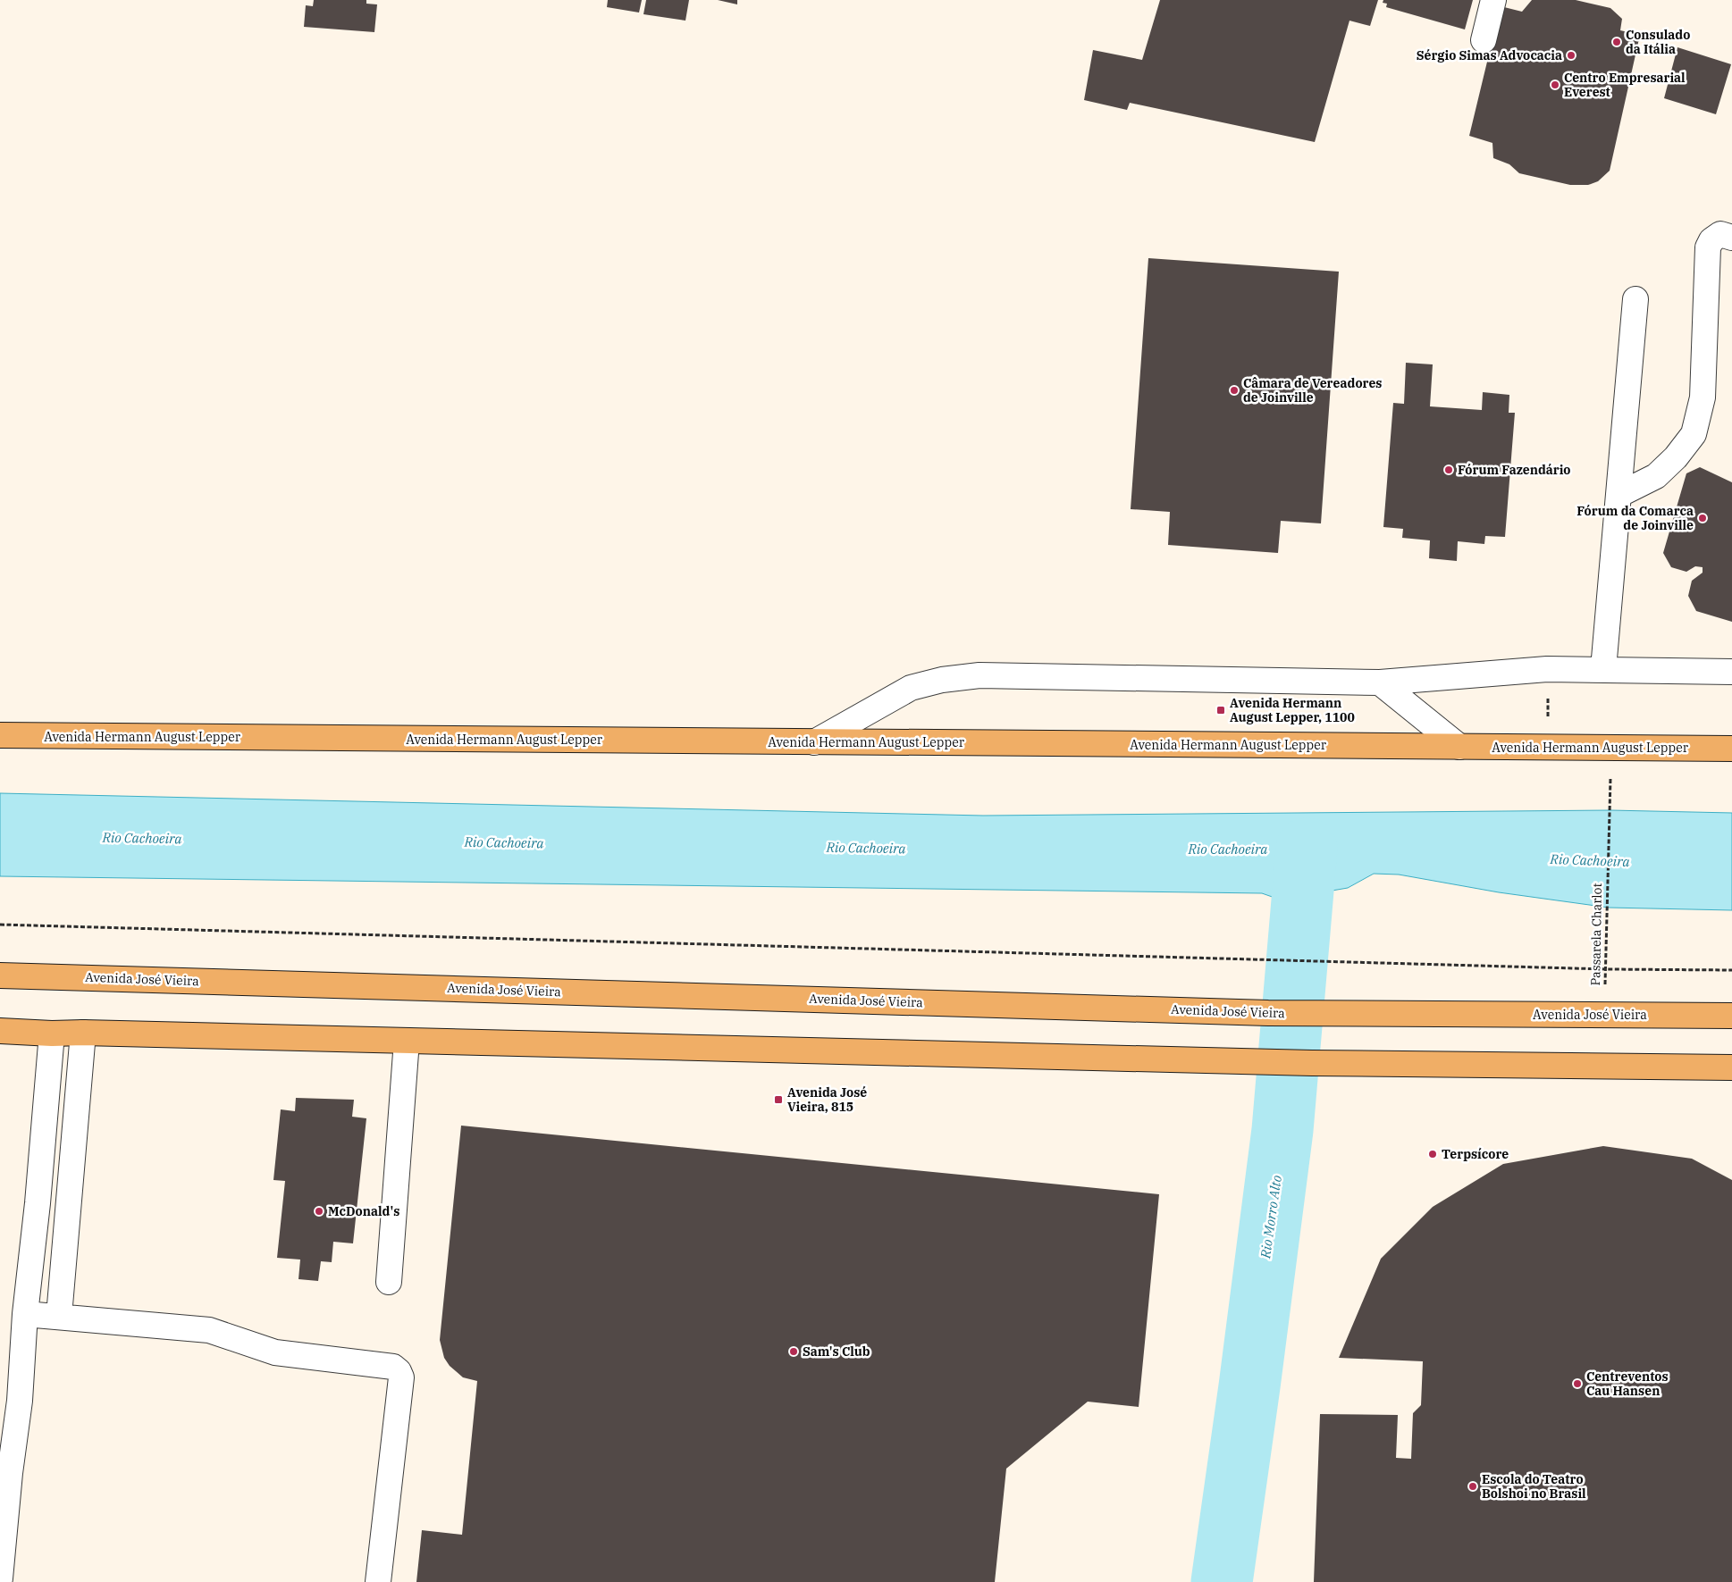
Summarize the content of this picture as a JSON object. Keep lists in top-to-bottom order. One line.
{"streets":{"main road":["Avenida Hermann August Lepper","Avenida José Vieira"],"path":["Passarela Charlot"]},"crossings":[["Passarela Charlot","Avenida José Vieira"]],"water":["Rio Cachoeira","Rio Morro Alto"],"places":{"other":["Consulado da Itália","Sérgio Simas Advocacia","Centro Empresarial Everest","Câmara de Vereadores de Joinville","Fórum Fazendário","Fórum da Comarca de Joinville","Terpsícore","McDonald's","Sam's Club","Centreventos Cau Hansen","Escola do Teatro Bolshoi no Brasil"],"transit":["Avenida Hermann August Lepper, 1100","Avenida José Vieira, 815"]}}
